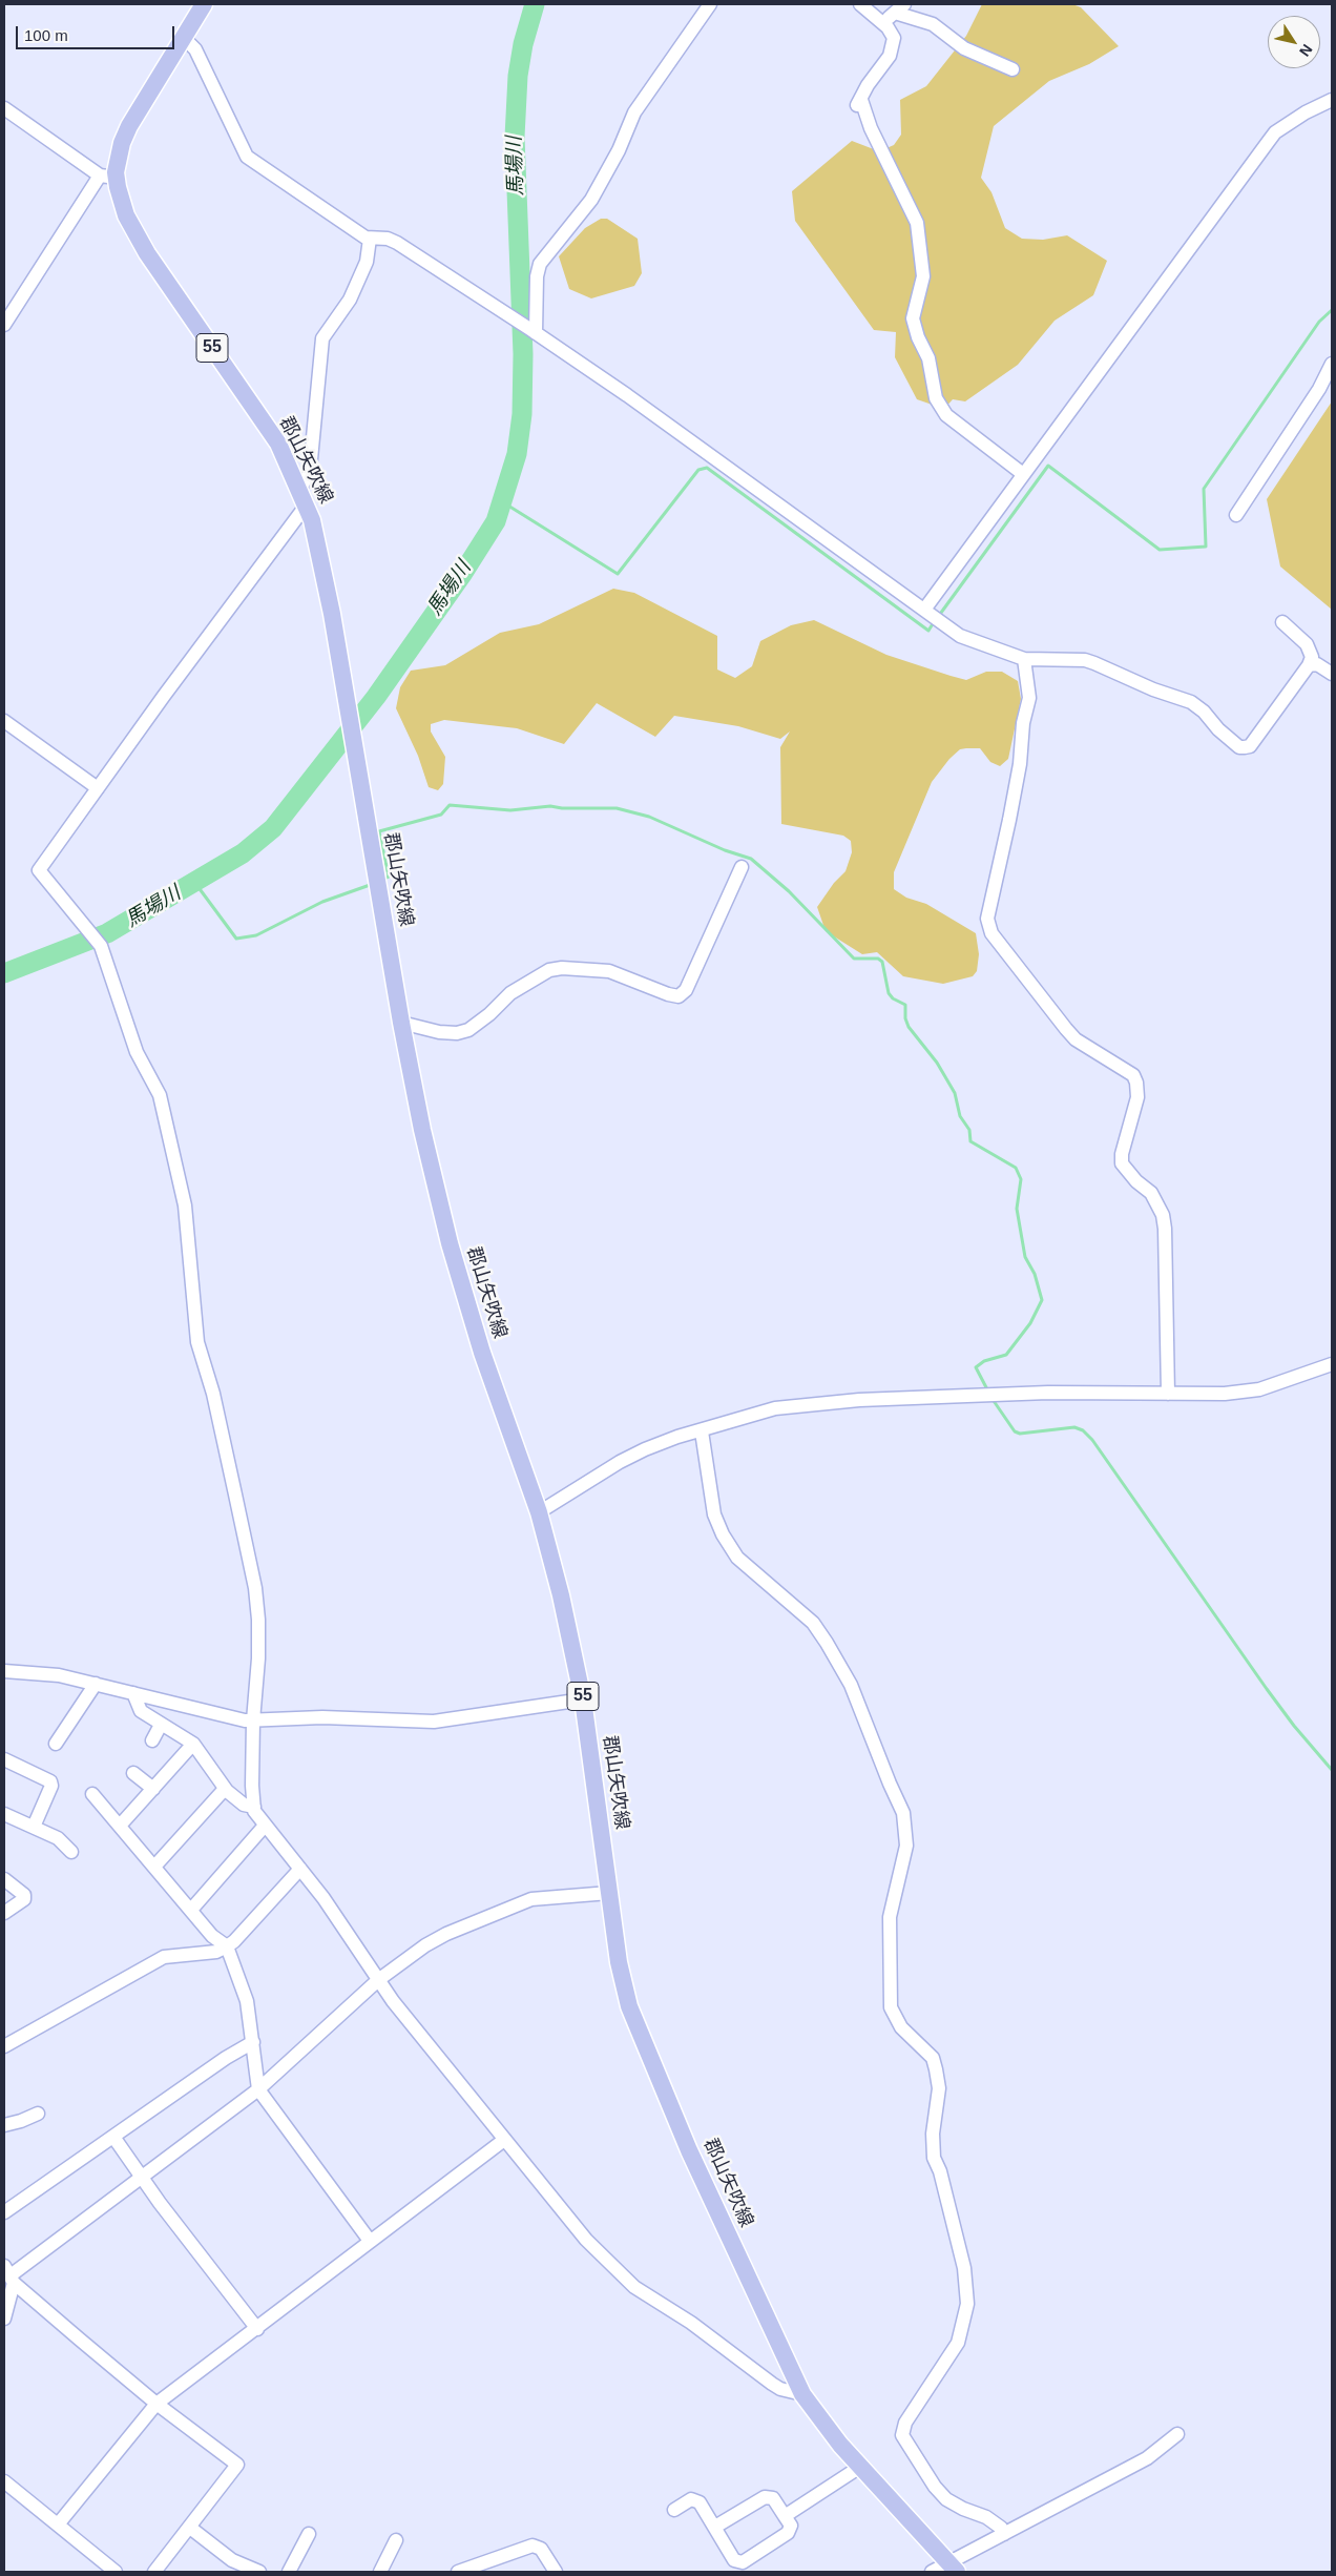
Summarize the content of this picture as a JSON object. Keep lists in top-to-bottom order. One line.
{"streets":{"main road":["55","郡山矢吹線"]},"water":["馬場川"],"scale_bar":"100 m","north":"bottom right"}
